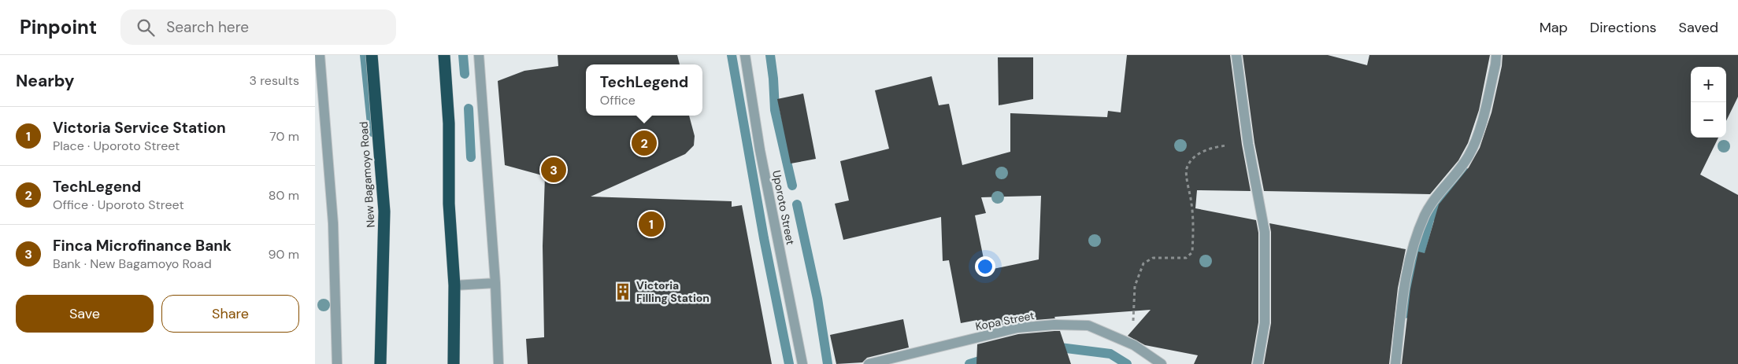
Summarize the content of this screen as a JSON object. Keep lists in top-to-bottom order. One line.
{"streets":{"highway":["New Bagamoyo Road"],"street":["Uporoto Street","Kopa Street"]},"places":{"building":["Victoria Filling Station"]},"page":{"header":"Pinpoint","search":"Search here","nav":["Map","Directions","Saved"],"heading":["Nearby","3 results"],"popup":["TechLegend","Office"],"map_buttons":["+","−"],"list":[{"mark":"1","name":"Victoria Service Station","note":"Place · Uporoto Street","value":"70 m"},{"mark":"2","name":"TechLegend","note":"Office · Uporoto Street","value":"80 m"},{"mark":"3","name":"Finca Microfinance Bank","note":"Bank · New Bagamoyo Road","value":"90 m"}],"pins":["2","3","1"],"buttons":["Save","Share"]}}
